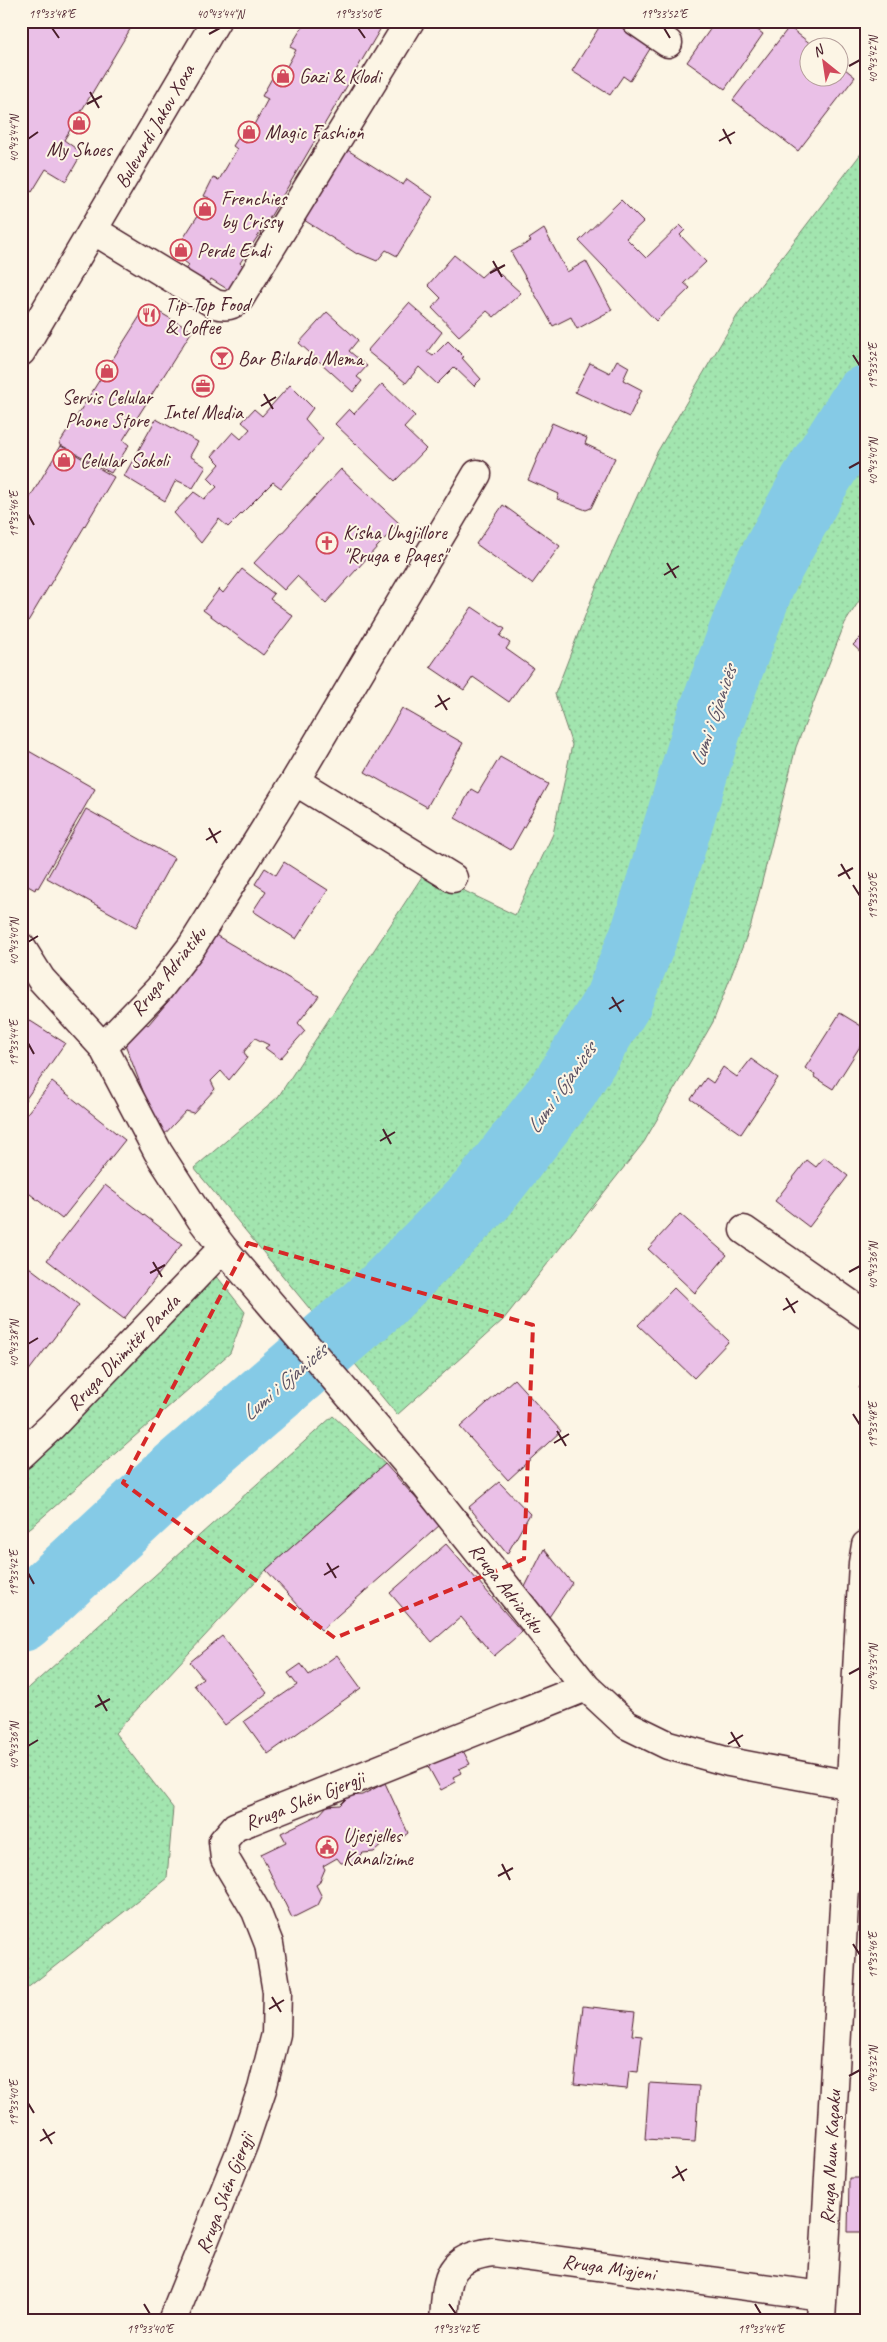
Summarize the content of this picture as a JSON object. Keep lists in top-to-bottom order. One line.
{"streets":{"street":["Bulevardi Jakov Xoxa","Rruga Adriatiku","Rruga Dhimitër Panda","Rruga Shën Gjergji","Rruga Naun Kaçaku","Rruga Migjeni"]},"crossings":[["Rruga Adriatiku","Rruga Dhimitër Panda"],["Rruga Adriatiku","Rruga Shën Gjergji"],["Rruga Adriatiku","Rruga Naun Kaçaku"],["Rruga Naun Kaçaku","Rruga Migjeni"]],"water":["Lumi i Gjanicës"],"places":{"shop":["Gazi & Klodi","My Shoes","Magic Fashion","Frenchies by Crissy","Perde Endi","Servis Celular Phone Store","Celular Sokoli"],"restaurant":["Tip-Top Food & Coffee"],"bar":["Bar Bilardo Mema"],"office":["Intel Media"],"church":["Kisha Ungjillore \"Rruga e Paqes\""],"public building":["Ujesjelles Kanalizime"]},"north":"top left","coordinates":["19°33'48\"E","40°43'44\"N","19°33'50\"E","19°33'52\"E","40°43'42\"N","40°43'40\"N","19°33'46\"E","19°33'44\"E","40°43'36\"N","40°43'38\"N","19°33'42\"E","40°43'34\"N","40°43'32\"N","19°33'40\"E"]}
